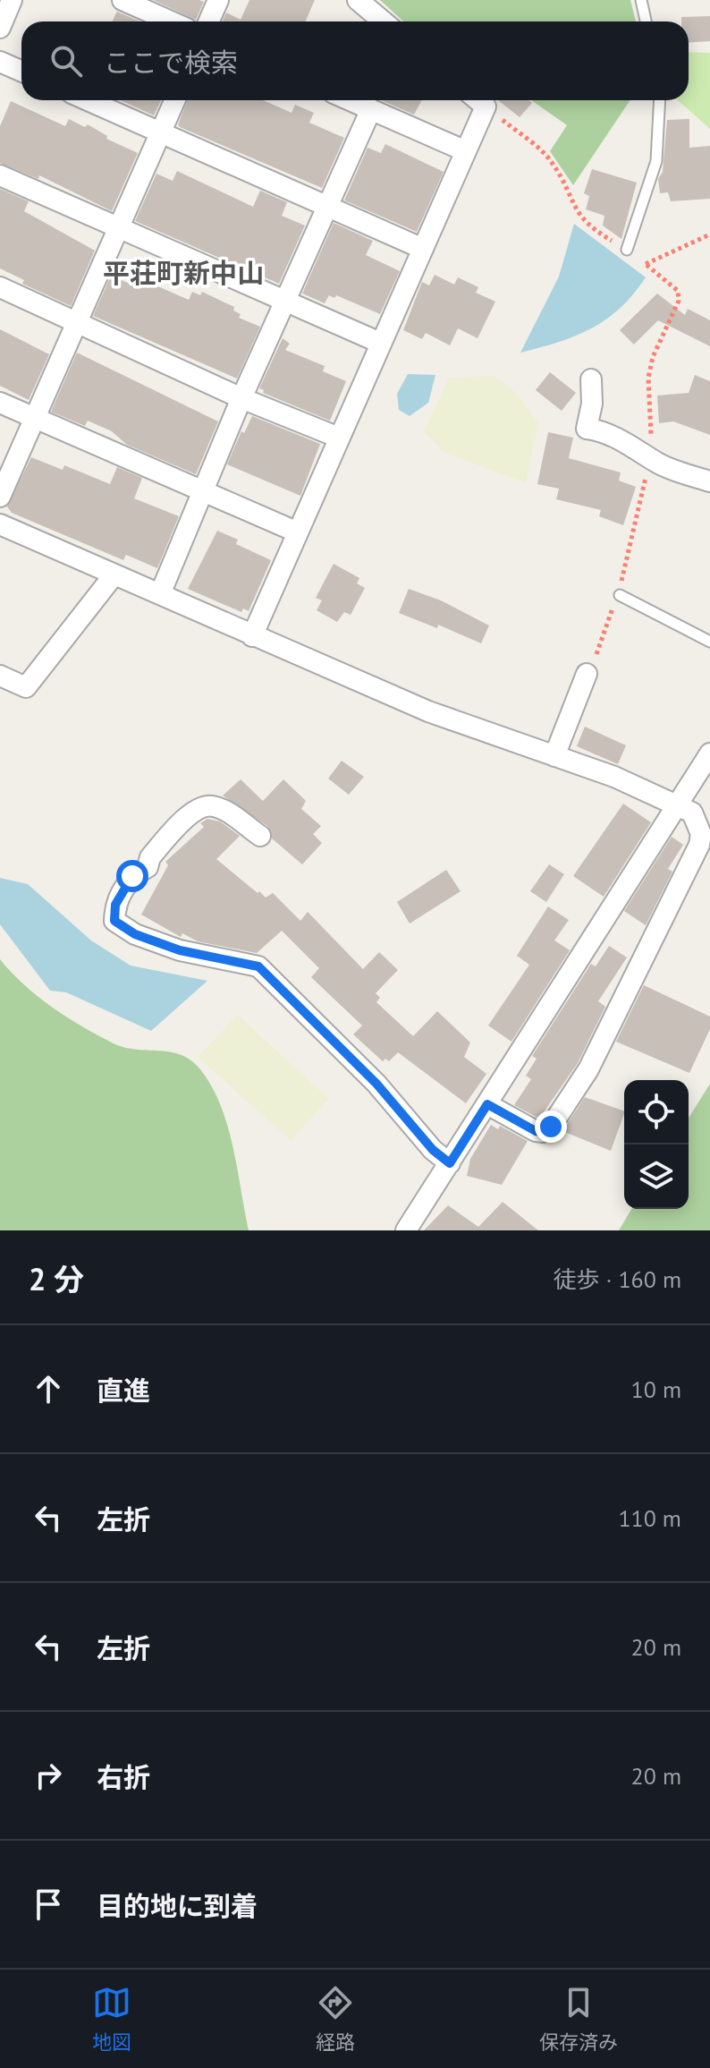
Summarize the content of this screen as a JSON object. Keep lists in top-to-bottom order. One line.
{"districts":["平荘町新中山"],"page":{"search":"ここで検索","heading":["2 分","徒歩 · 160 m"],"list":[["直進","10 m"],["左折","110 m"],["左折","20 m"],["右折","20 m"],"目的地に到着"],"nav":["地図","経路","保存済み"]}}
